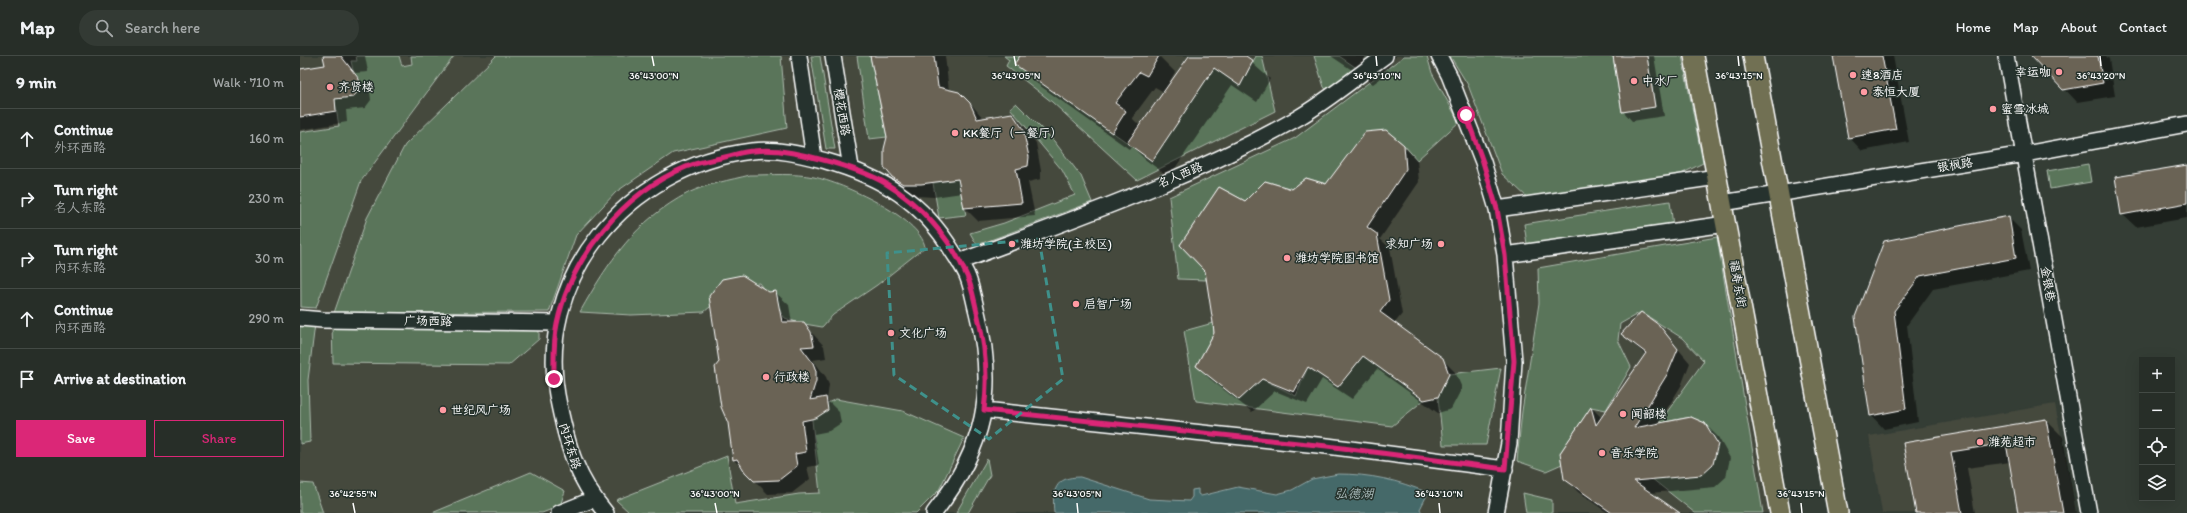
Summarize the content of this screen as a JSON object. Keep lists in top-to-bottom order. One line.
{"streets":{"main road":["福寿东街"],"street":["樱花西路","银枫路","名人西路","金银巷","广场西路","内环东路"]},"crossings":[["樱花西路","内环东路"],["银枫路","福寿东街"],["银枫路","金银巷"],["名人西路","内环东路"],["广场西路","内环东路"]],"water":["弘德湖"],"places":["幸运咖","速8酒店","中水厂","齐贤楼","泰恒大厦","蜜雪冰城","KK餐厅（一餐厅）","潍坊学院(主校区)","求知广场","潍坊学院图书馆","启智广场","文化广场","行政楼","世纪风广场","闻韶楼","潍苑超市","音乐学院"],"page":{"header":"Map","search":"Search here","nav":["Home","Map","About","Contact"],"heading":["9 min","Walk · 710 m"],"list":[["Continue","外环西路","160 m"],["Turn right","名人东路","230 m"],["Turn right","内环东路","30 m"],["Continue","内环西路","290 m"],"Arrive at destination"],"map_buttons":["+","−"],"buttons":["Save","Share"]},"coordinates":["36°43'00\"N","36°43'05\"N","36°43'10\"N","36°43'15\"N","36°43'20\"N","36°42'55\"N"]}
